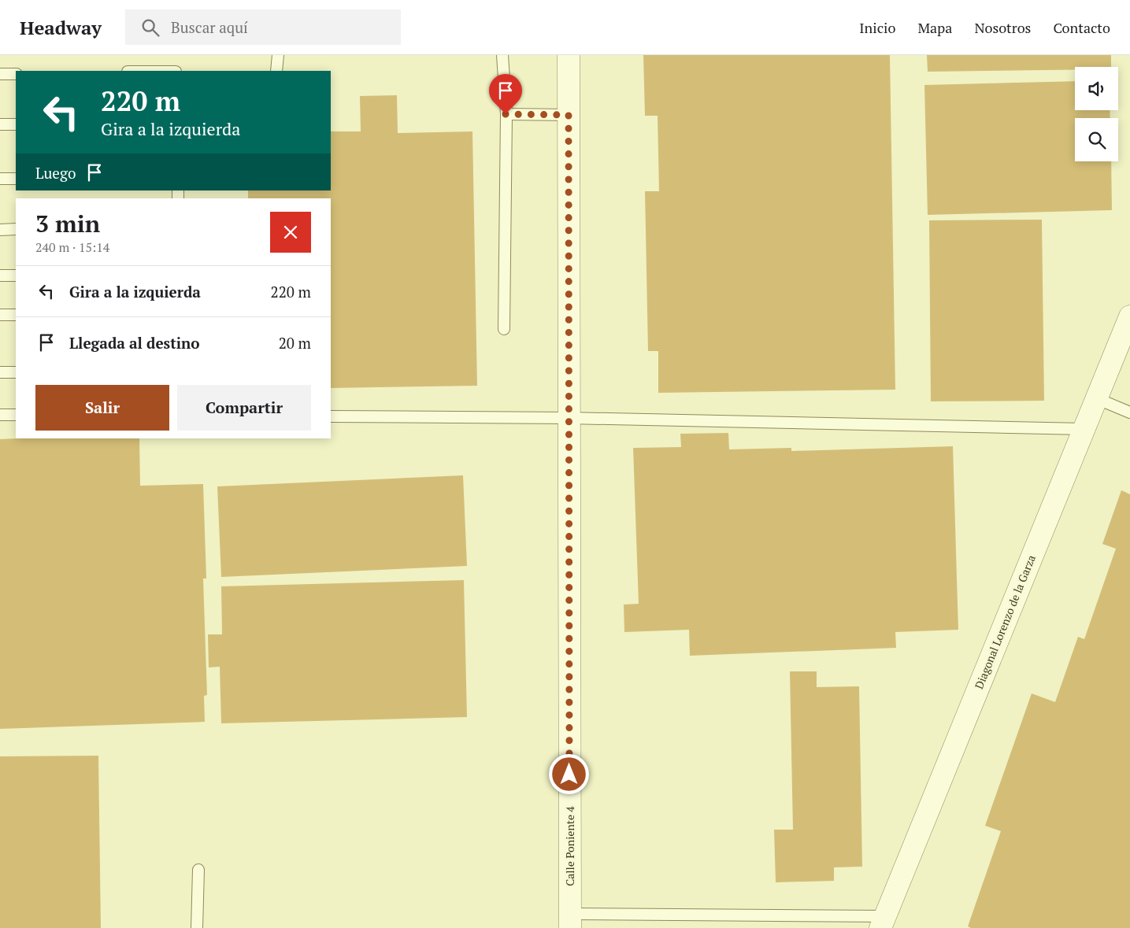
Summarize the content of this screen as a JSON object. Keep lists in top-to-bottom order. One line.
{"streets":{"street":["Diagonal Lorenzo de la Garza","Calle Poniente 4"]},"page":{"header":"Headway","search":"Buscar aquí","nav":["Inicio","Mapa","Nosotros","Contacto"],"turn":["220 m","Gira a la izquierda"],"then":"Luego","heading":["3 min","240 m · 15:14"],"list":[{"name":"Gira a la izquierda","value":"220 m"},{"name":"Llegada al destino","value":"20 m"}],"buttons":["Salir","Compartir"]}}
